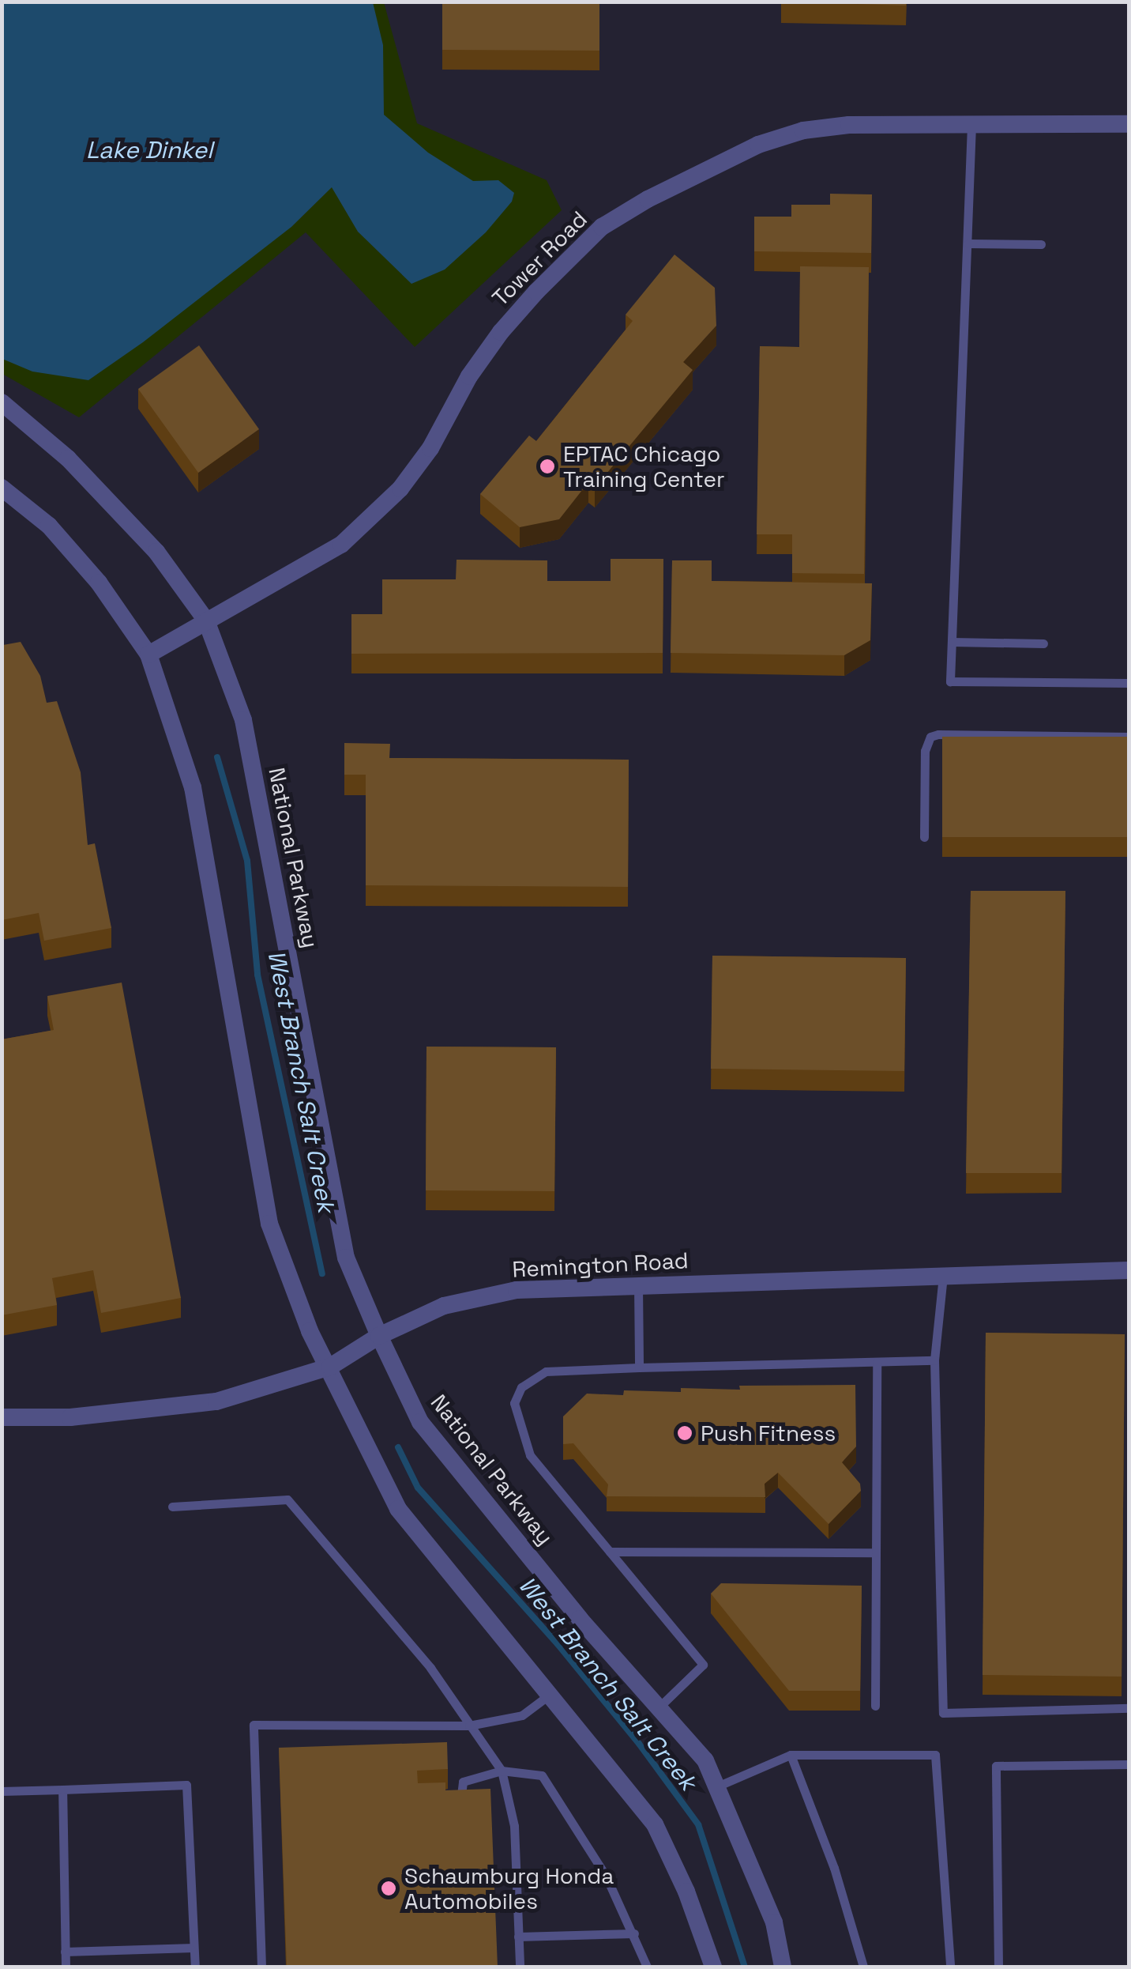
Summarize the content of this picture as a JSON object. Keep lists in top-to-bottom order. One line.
{"streets":{"street":["Tower Road","National Parkway","Remington Road"]},"crossings":[["Tower Road","National Parkway"],["National Parkway","Remington Road"]],"water":["Lake Dinkel","West Branch Salt Creek"],"places":["EPTAC Chicago Training Center","Push Fitness","Schaumburg Honda Automobiles"]}
